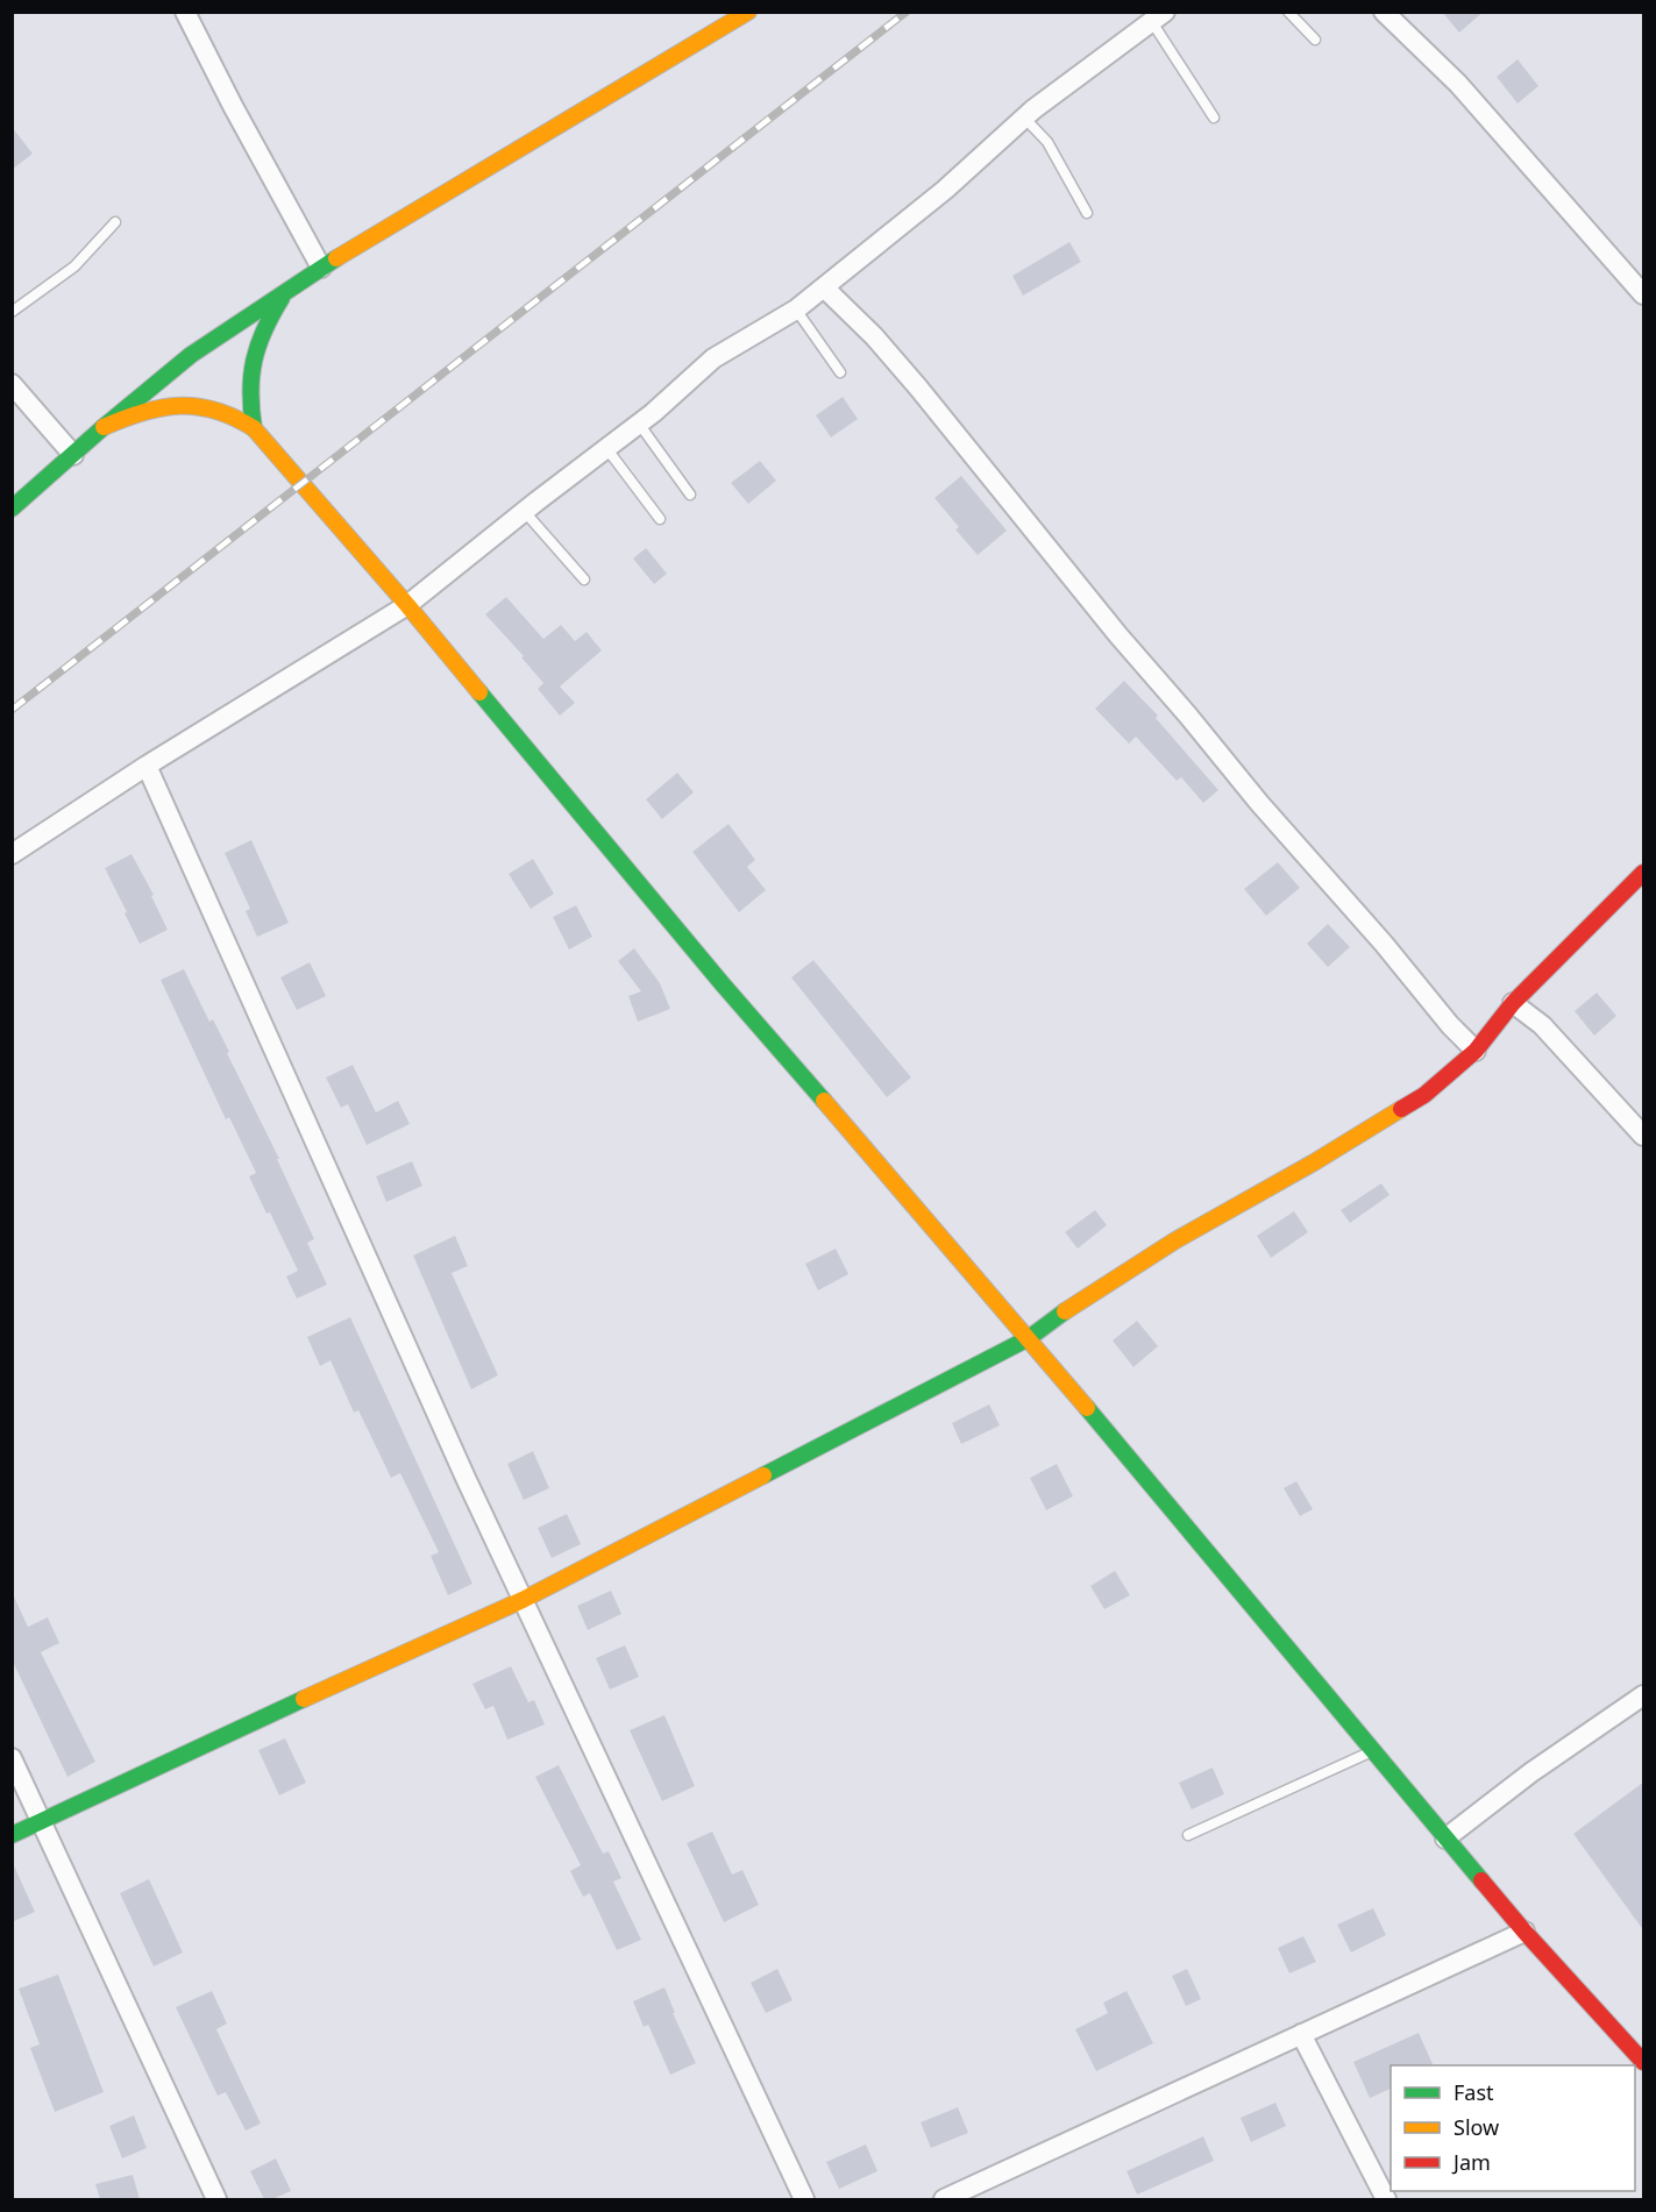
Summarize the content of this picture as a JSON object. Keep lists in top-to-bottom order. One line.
{"legend":["Fast","Slow","Jam"]}
